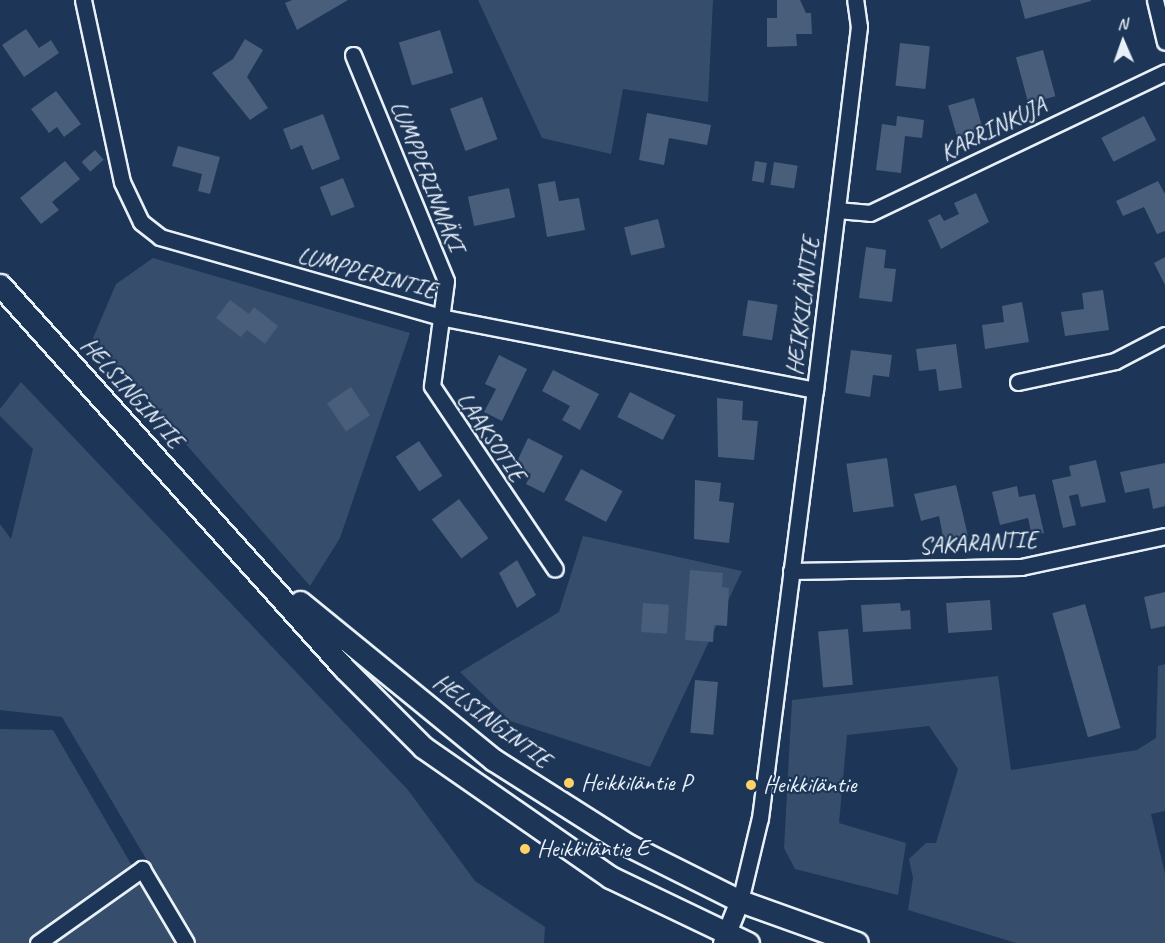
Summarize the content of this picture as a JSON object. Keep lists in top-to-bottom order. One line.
{"streets":{"main road":["HELSINGINTIE"],"street":["KARRINKUJA","LUMPPERINMÄKI","LUMPPERINTIE","HEIKKILÄNTIE","LAAKSOTIE","SAKARANTIE"]},"crossings":[["KARRINKUJA","HEIKKILÄNTIE"],["LUMPPERINMÄKI","LUMPPERINTIE"],["LUMPPERINMÄKI","LAAKSOTIE"],["LUMPPERINTIE","HEIKKILÄNTIE"],["LUMPPERINTIE","LAAKSOTIE"],["HEIKKILÄNTIE","HELSINGINTIE"],["HEIKKILÄNTIE","SAKARANTIE"]],"places":["Heikkiläntie P","Heikkiläntie","Heikkiläntie E"],"north":"top"}
